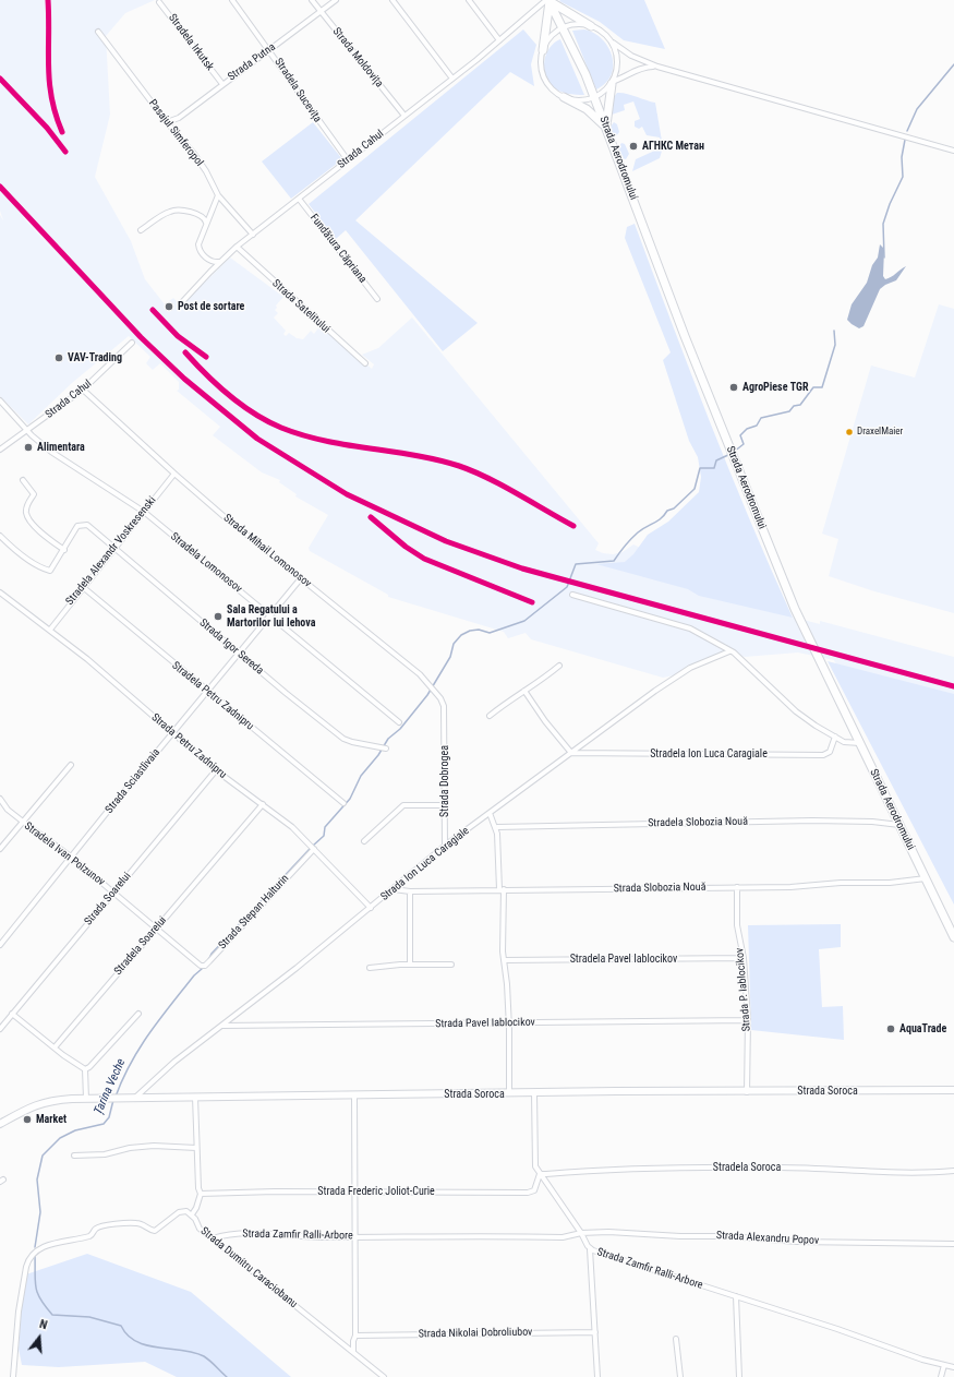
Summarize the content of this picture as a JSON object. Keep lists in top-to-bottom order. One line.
{"streets":{"highway":["Strada Aerodromului"],"street":["Stradela Irkutsk","Strada Moldovița","Strada Putna","Stradela Sucevița","Pasajul Simferopol","Strada Cahul","Fundătura Căpriana","Strada Satelitului","Stradela Alexandr Voskresenski","Strada Mihail Lomonosov","Stradela Lomonosov","Strada Igor Sereda","Stradela Petru Zadnipru","Strada Petru Zadnipru","Stradela Ion Luca Caragiale","Strada Sciastlivaia","Strada Dobrogea","Stradela Slobozia Nouă","Stradela Ivan Polzunov","Strada Ion Luca Caragiale","Strada Slobozia Nouă","Strada Soarelui","Strada Stepan Halturin","Stradela Soarelui","Stradela Pavel Iablocikov","Strada P. Iablocikov","Strada Pavel Iablocikov","Strada Soroca","Stradela Sorocа","Strada Frederic Joliot-Curie","Strada Zamfir Ralli-Arbore","Strada Alexandru Popov","Strada Dumitru Caraciobanu","Strada Nikolai Dobroliubov"]},"crossings":[["Stradela Irkutsk","Strada Putna"],["Strada Moldovița","Strada Putna"],["Strada Moldovița","Strada Cahul"],["Strada Putna","Stradela Sucevița"],["Strada Putna","Pasajul Simferopol"],["Stradela Sucevița","Strada Cahul"],["Pasajul Simferopol","Strada Cahul"],["Strada Cahul","Strada Aerodromului"],["Strada Cahul","Fundătura Căpriana"],["Strada Cahul","Strada Satelitului"],["Strada Cahul","Strada Mihail Lomonosov"],["Strada Cahul","Stradela Lomonosov"],["Strada Aerodromului","Stradela Slobozia Nouă"],["Strada Aerodromului","Strada Slobozia Nouă"],["Stradela Alexandr Voskresenski","Strada Mihail Lomonosov"],["Stradela Alexandr Voskresenski","Stradela Lomonosov"],["Stradela Alexandr Voskresenski","Strada Igor Sereda"],["Stradela Alexandr Voskresenski","Stradela Petru Zadnipru"],["Stradela Alexandr Voskresenski","Strada Petru Zadnipru"],["Strada Mihail Lomonosov","Strada Sciastlivaia"],["Strada Mihail Lomonosov","Strada Dobrogea"],["Stradela Lomonosov","Strada Sciastlivaia"],["Strada Igor Sereda","Strada Sciastlivaia"],["Stradela Petru Zadnipru","Strada Sciastlivaia"],["Strada Petru Zadnipru","Strada Sciastlivaia"],["Strada Petru Zadnipru","Strada Ion Luca Caragiale"],["Strada Petru Zadnipru","Strada Soarelui"],["Strada Petru Zadnipru","Strada Stepan Halturin"],["Strada Petru Zadnipru","Stradela Soarelui"],["Stradela Ion Luca Caragiale","Strada Ion Luca Caragiale"],["Strada Sciastlivaia","Stradela Ivan Polzunov"],["Strada Dobrogea","Strada Ion Luca Caragiale"],["Stradela Ivan Polzunov","Strada Soarelui"],["Stradela Ivan Polzunov","Strada Stepan Halturin"],["Stradela Ivan Polzunov","Stradela Soarelui"],["Strada Ion Luca Caragiale","Strada Slobozia Nouă"],["Strada Ion Luca Caragiale","Strada Pavel Iablocikov"],["Strada Ion Luca Caragiale","Strada Soroca"],["Strada Slobozia Nouă","Strada P. Iablocikov"],["Stradela Pavel Iablocikov","Strada P. Iablocikov"],["Strada P. Iablocikov","Strada Pavel Iablocikov"],["Strada P. Iablocikov","Strada Soroca"],["Stradela Sorocа","Strada Frederic Joliot-Curie"],["Strada Zamfir Ralli-Arbore","Strada Alexandru Popov"],["Strada Zamfir Ralli-Arbore","Strada Dumitru Caraciobanu"]],"water":["Țarina Veche"],"places":["АГНКС Метан","Post de sortare","VAV-Trading","AgroPiese TGR","DraxelMaier","Alimentara","Sala Regatului a Martorilor lui Iehova","AquaTrade","Market"],"north":"top"}
